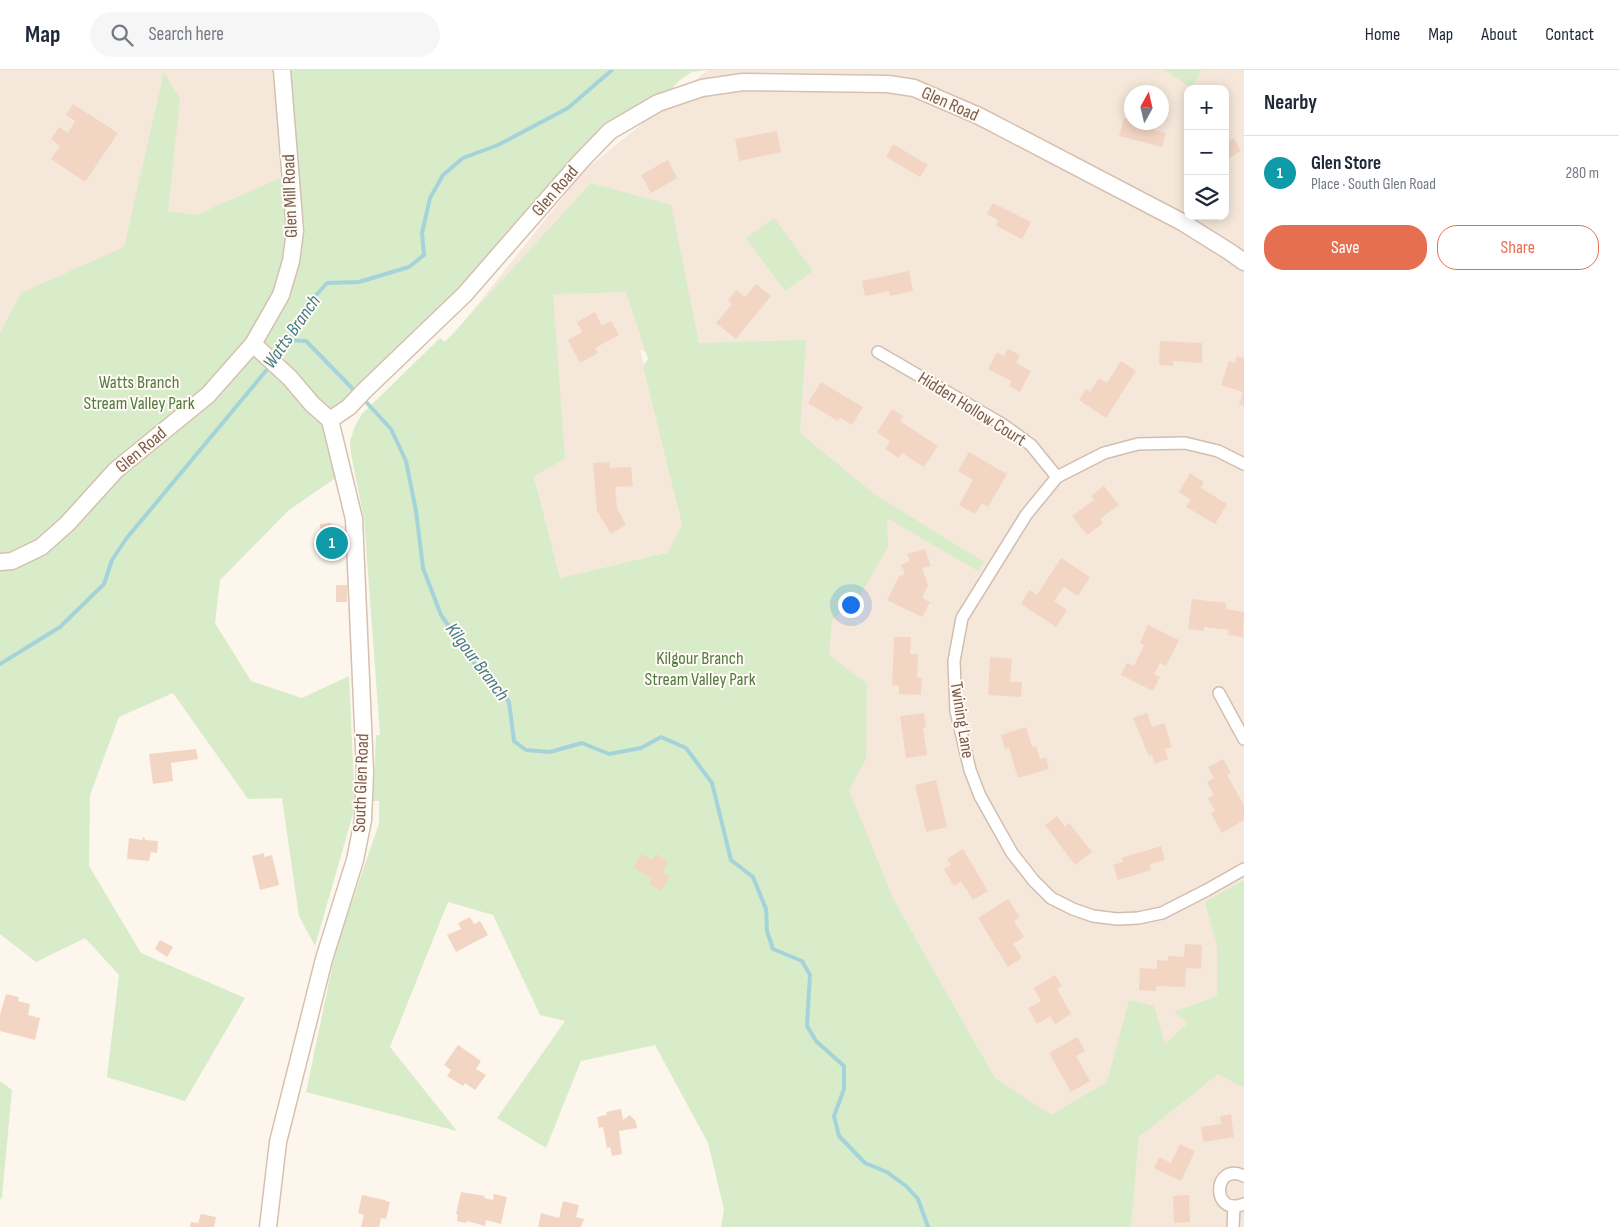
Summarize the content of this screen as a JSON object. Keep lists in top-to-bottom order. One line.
{"streets":{"main road":["Glen Road","Glen Mill Road","South Glen Road"],"street":["Hidden Hollow Court","Twining Lane"]},"crossings":[["Glen Road","Glen Mill Road"],["Glen Road","South Glen Road"],["Hidden Hollow Court","Twining Lane"]],"water":["Watts Branch","Kilgour Branch"],"parks":["Watts Branch Stream Valley Park","Kilgour Branch Stream Valley Park"],"north":"top","page":{"header":"Map","search":"Search here","nav":["Home","Map","About","Contact"],"heading":"Nearby","map_buttons":["+","−"],"list":[{"mark":"1","name":"Glen Store","note":"Place · South Glen Road","value":"280 m"}],"buttons":["Save","Share"],"pins":"1"}}
